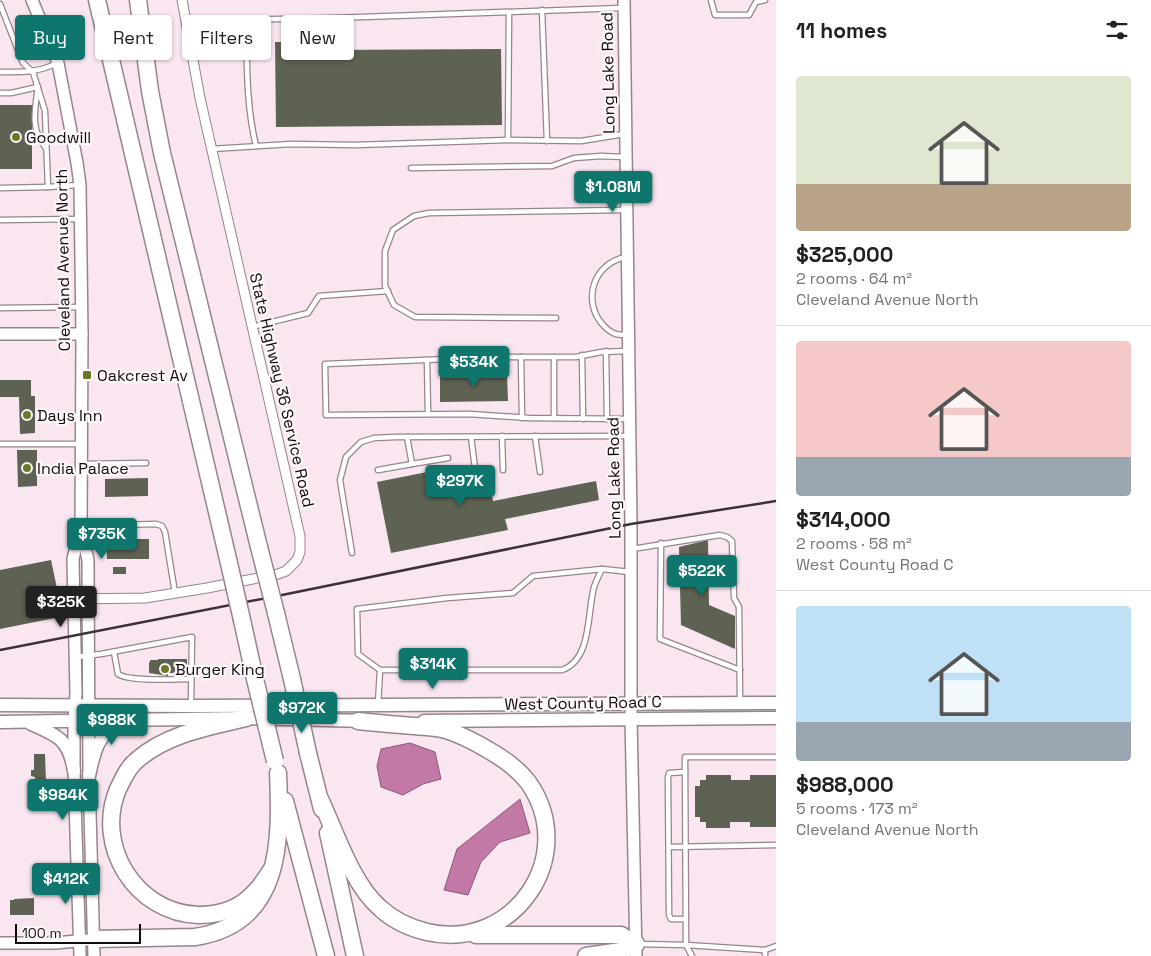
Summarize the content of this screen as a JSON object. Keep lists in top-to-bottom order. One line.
{"streets":{"main road":["West County Road C"],"street":["Long Lake Road","Cleveland Avenue North","State Highway 36 Service Road"]},"crossings":[["Long Lake Road","West County Road C"],["Cleveland Avenue North","State Highway 36 Service Road"],["Cleveland Avenue North","West County Road C"]],"places":{"other":["Goodwill","Days Inn","India Palace","Burger King"],"transit":["Oakcrest Av"]},"scale_bar":"100 m","page":{"heading":"11 homes","chip":["Buy","Rent","Filters","New"],"list":[{"name":"$325,000","note":"2 rooms · 64 m² · Cleveland Avenue North"},{"name":"$314,000","note":"2 rooms · 58 m² · West County Road C"},{"name":"$988,000","note":"5 rooms · 173 m² · Cleveland Avenue North"}],"price":["$1.08M","$534K","$297K","$735K","$522K","$325K","$314K","$972K","$988K","$984K","$412K"],"scale":"100 m"}}
